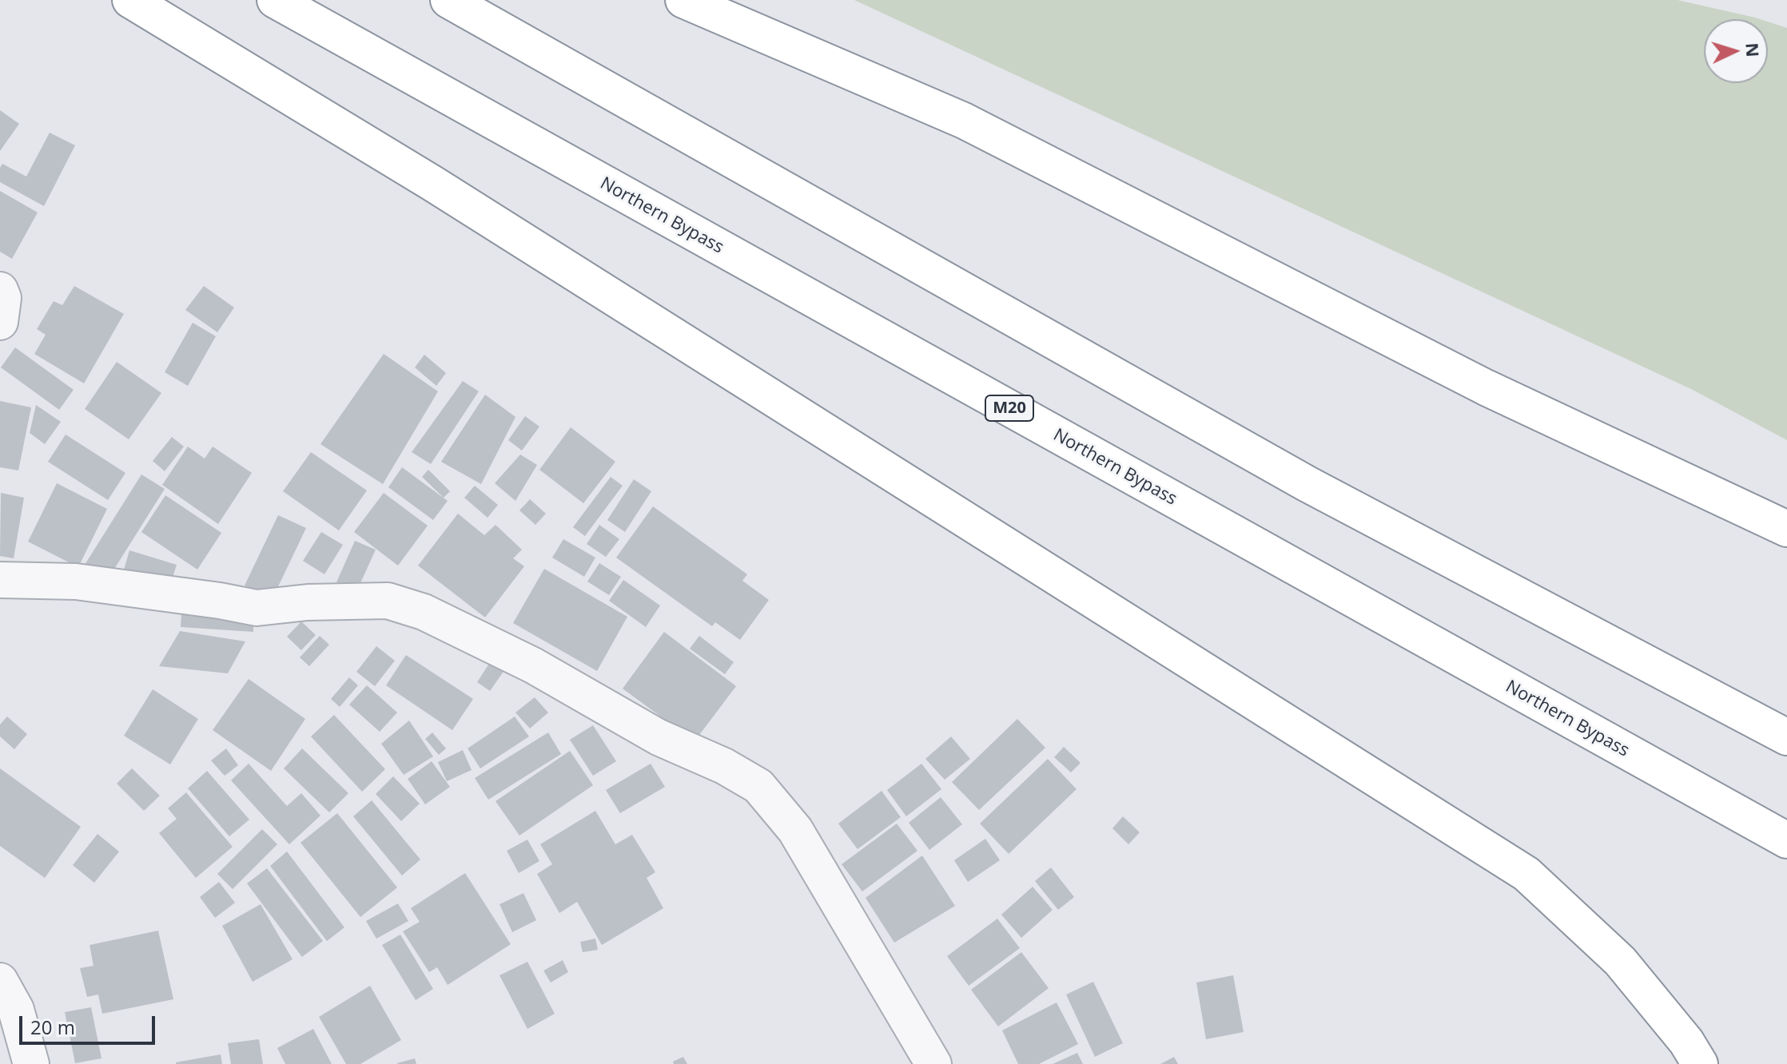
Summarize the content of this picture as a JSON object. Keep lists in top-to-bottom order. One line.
{"streets":{"highway":["Northern Bypass","M20"]},"scale_bar":"20 m","north":"right"}
